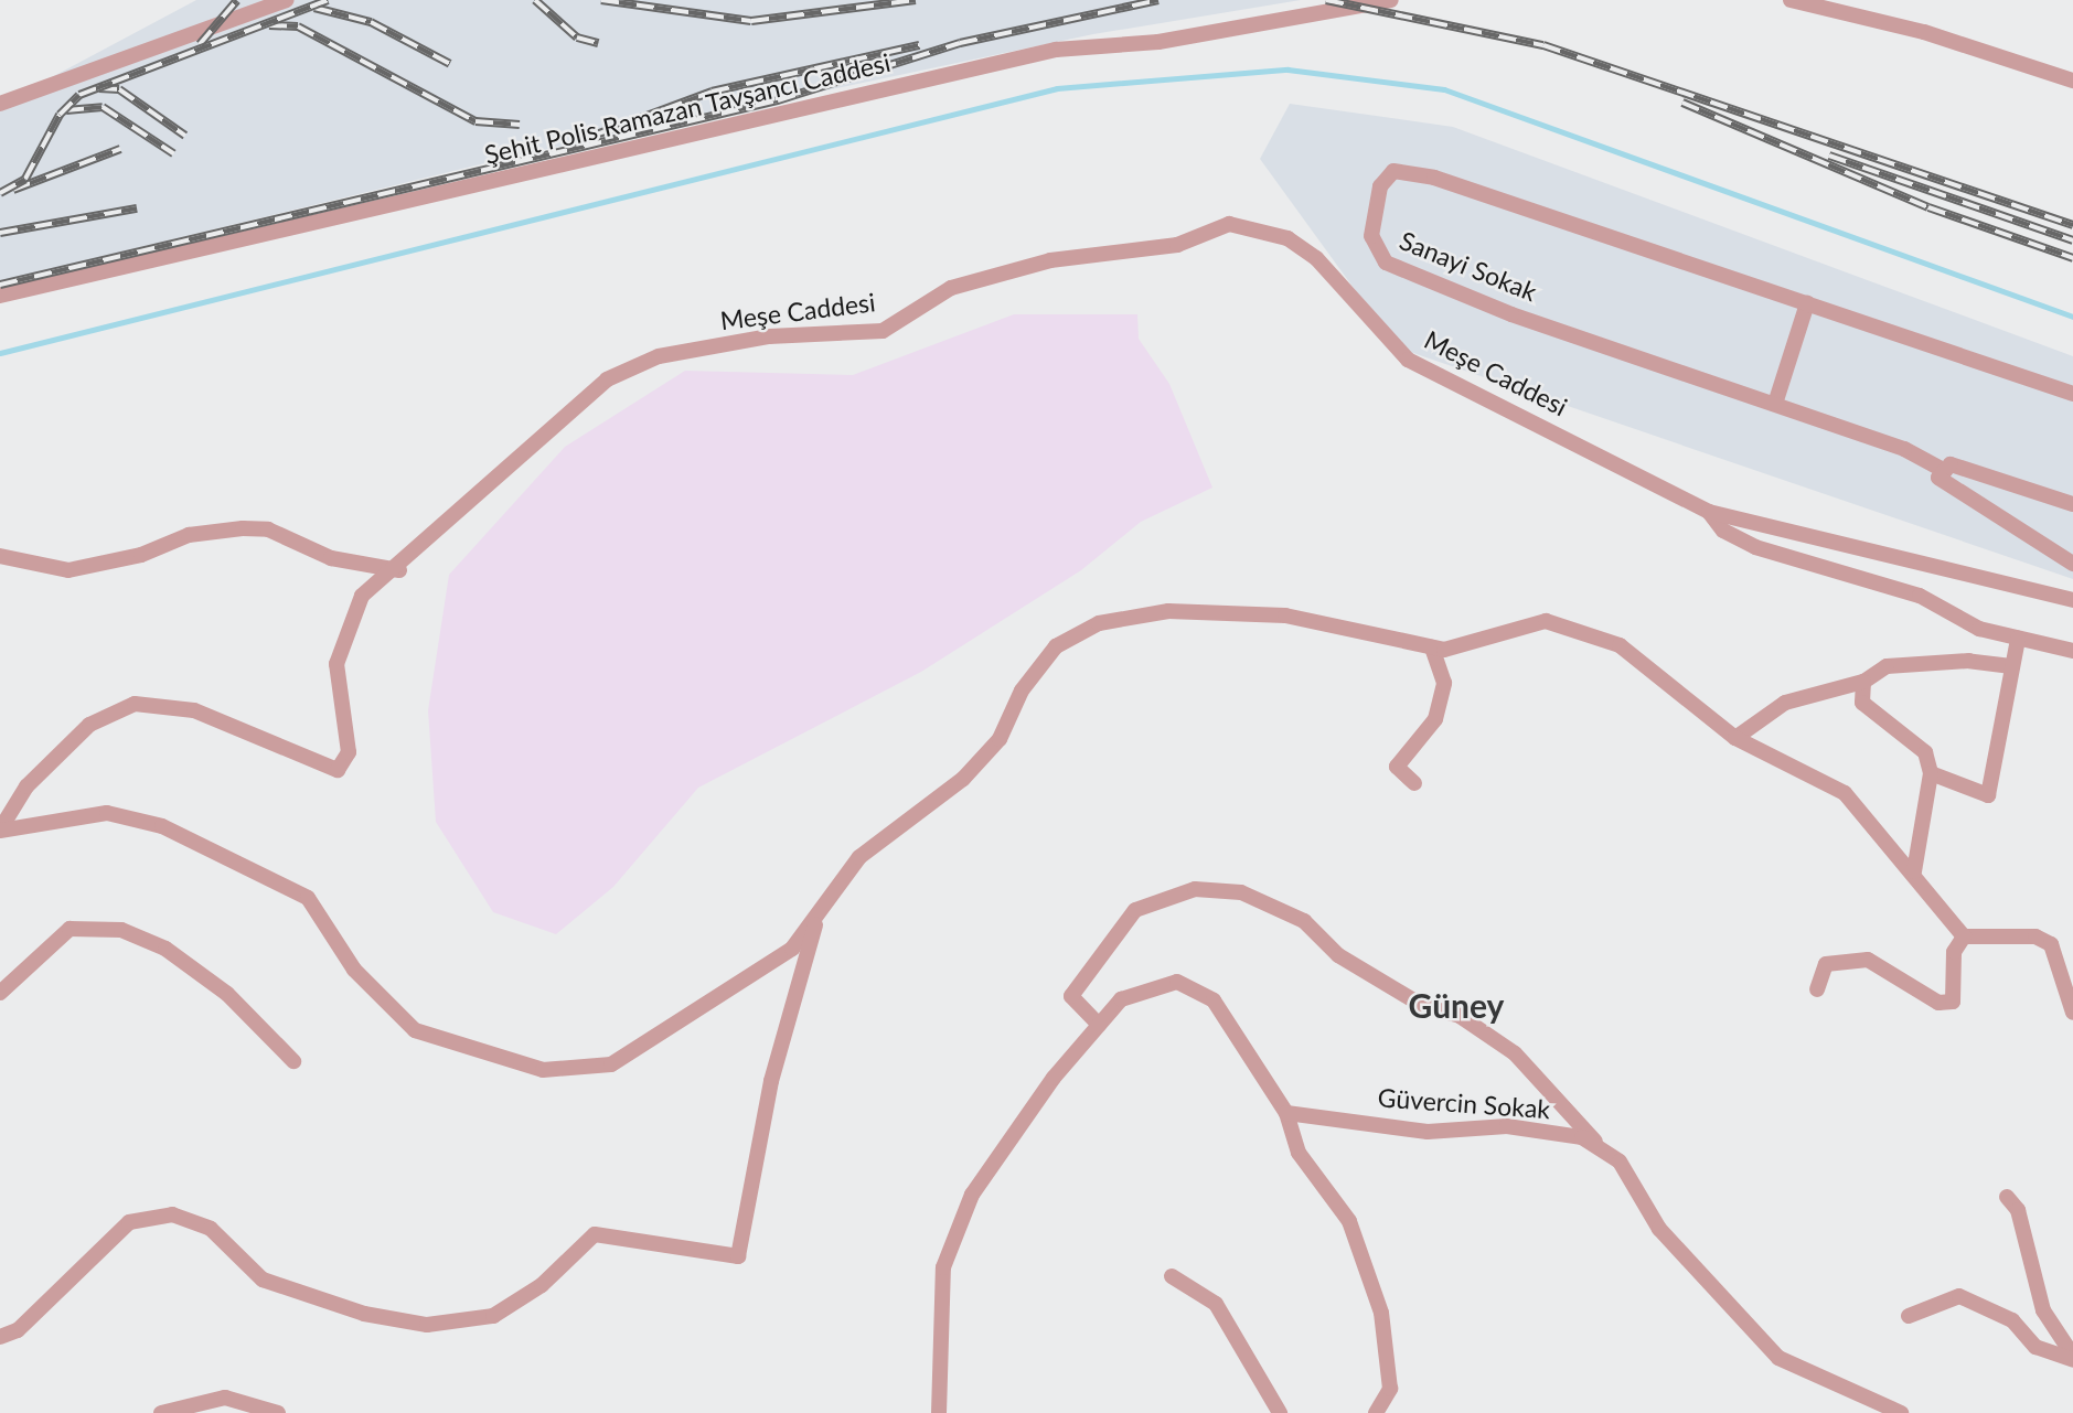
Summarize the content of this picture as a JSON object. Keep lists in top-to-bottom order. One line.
{"streets":{"street":["Şehit Polis Ramazan Tavşancı Caddesi","Sanayi Sokak","Meşe Caddesi","Güvercin Sokak"]},"districts":["Güney"]}
